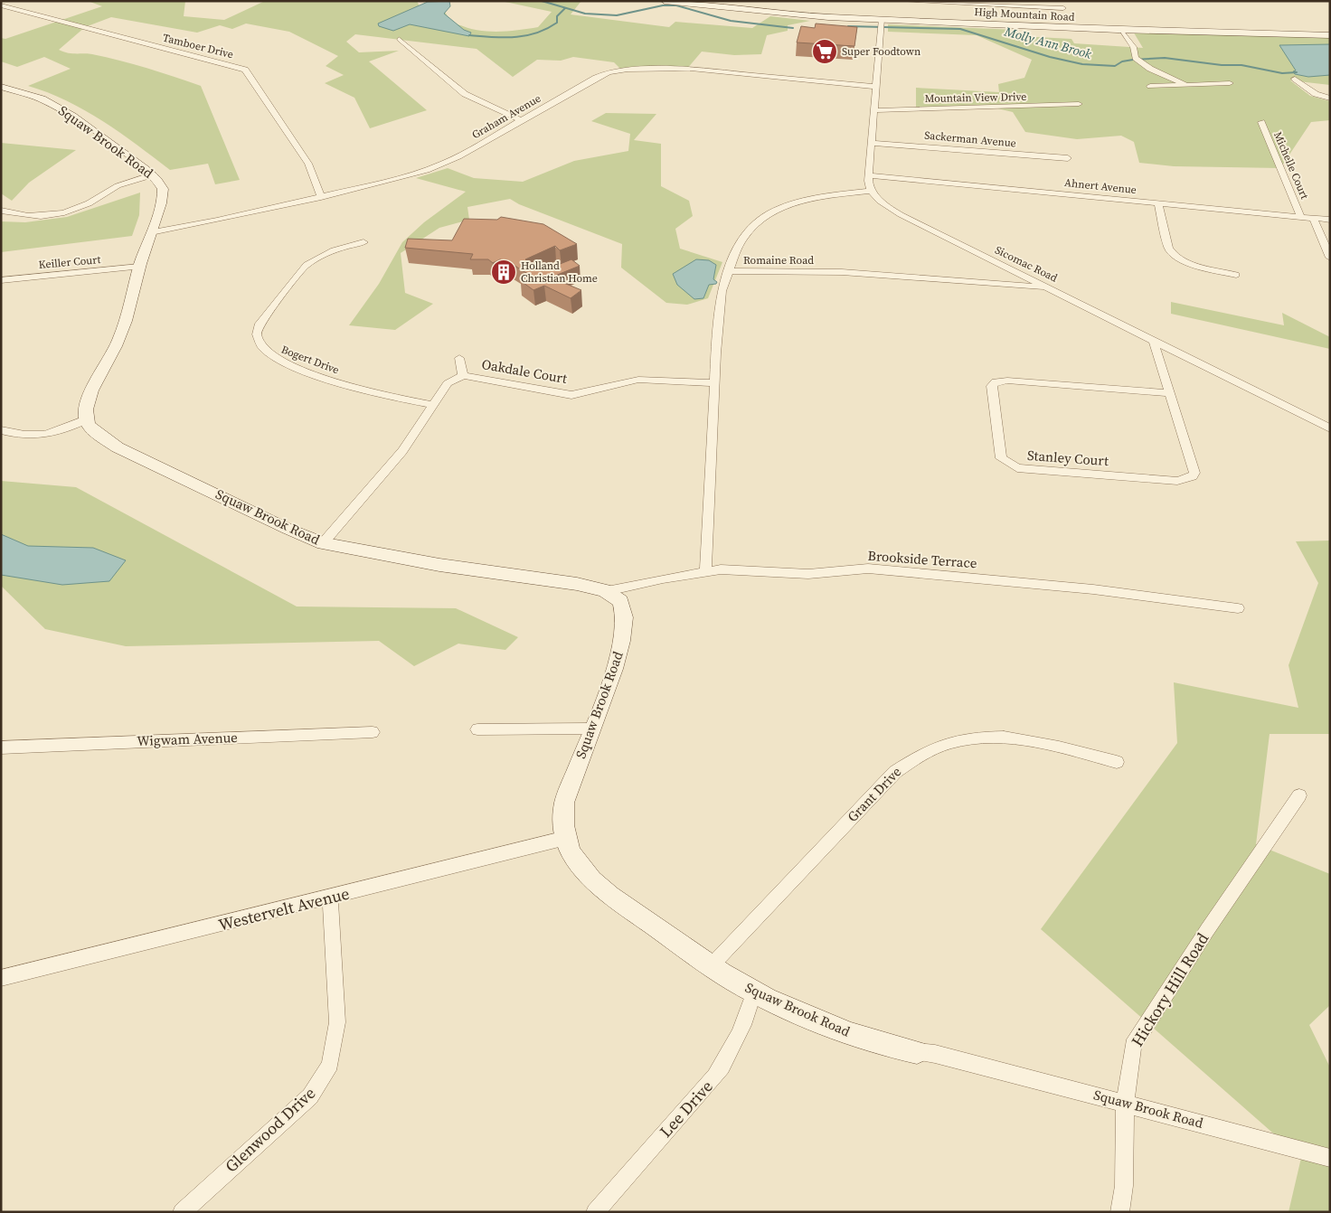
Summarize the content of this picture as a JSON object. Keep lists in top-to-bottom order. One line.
{"streets":{"street":["High Mountain Road","Tamboer Drive","Mountain View Drive","Graham Avenue","Sackerman Avenue","Squaw Brook Road","Michelle Court","Ahnert Avenue","Romaine Road","Keiller Court","Sicomac Road","Bogert Drive","Oakdale Court","Stanley Court","Brookside Terrace","Wigwam Avenue","Grant Drive","Westervelt Avenue","Hickory Hill Road","Lee Drive","Glenwood Drive"]},"crossings":[["Tamboer Drive","Graham Avenue"],["Graham Avenue","Squaw Brook Road"],["Squaw Brook Road","Keiller Court"],["Squaw Brook Road","Oakdale Court"],["Squaw Brook Road","Brookside Terrace"],["Squaw Brook Road","Grant Drive"],["Squaw Brook Road","Westervelt Avenue"],["Squaw Brook Road","Hickory Hill Road"],["Squaw Brook Road","Lee Drive"],["Michelle Court","Ahnert Avenue"],["Romaine Road","Sicomac Road"],["Romaine Road","Oakdale Court"],["Romaine Road","Brookside Terrace"],["Sicomac Road","Stanley Court"],["Bogert Drive","Oakdale Court"],["Westervelt Avenue","Glenwood Drive"]],"water":["Molly Ann Brook"],"places":{"supermarket":["Super Foodtown"],"building":["Holland Christian Home"]}}
